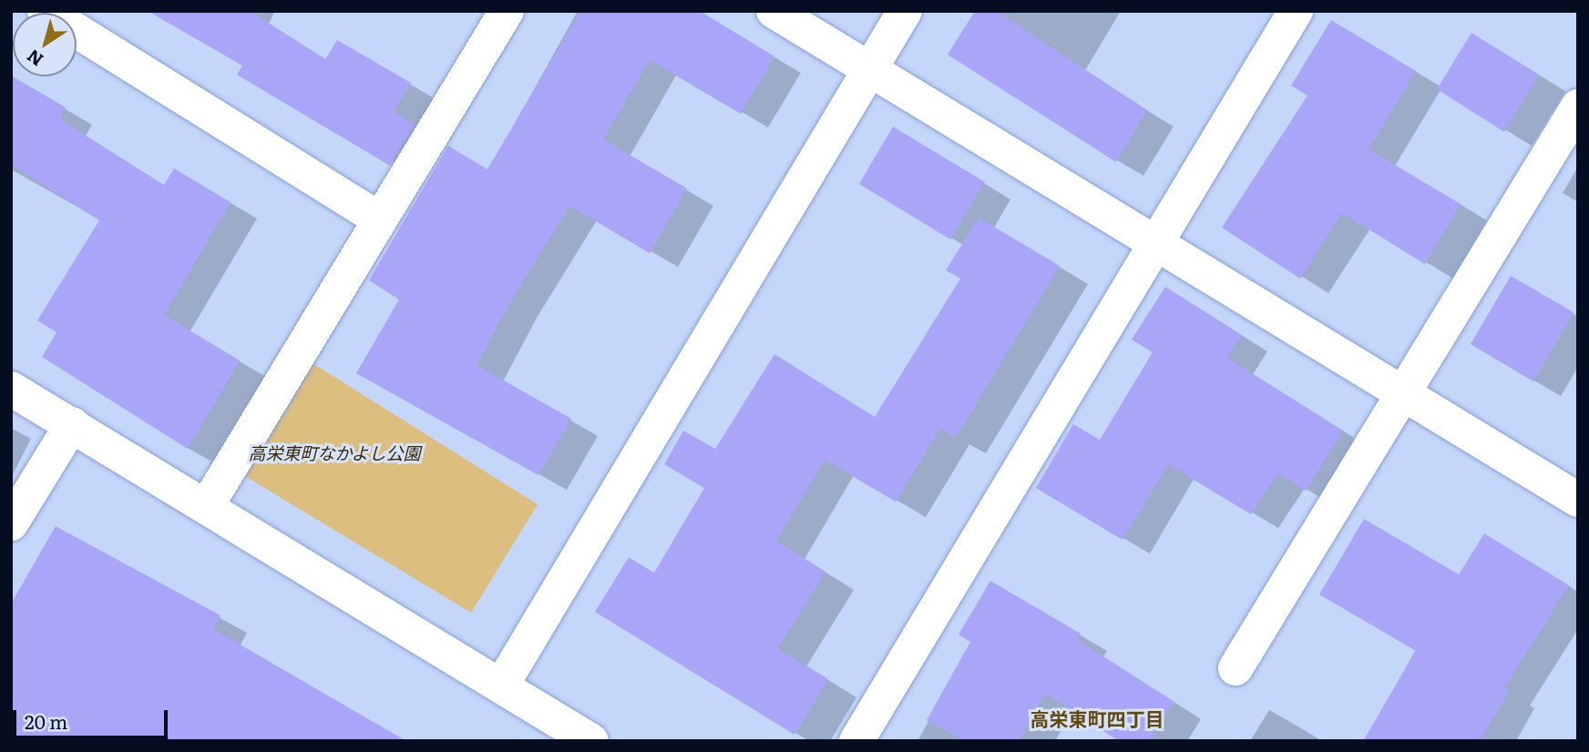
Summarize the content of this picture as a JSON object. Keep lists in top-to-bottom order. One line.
{"districts":["高栄東町四丁目"],"parks":["高栄東町なかよし公園"],"scale_bar":"20 m","north":"bottom left"}
